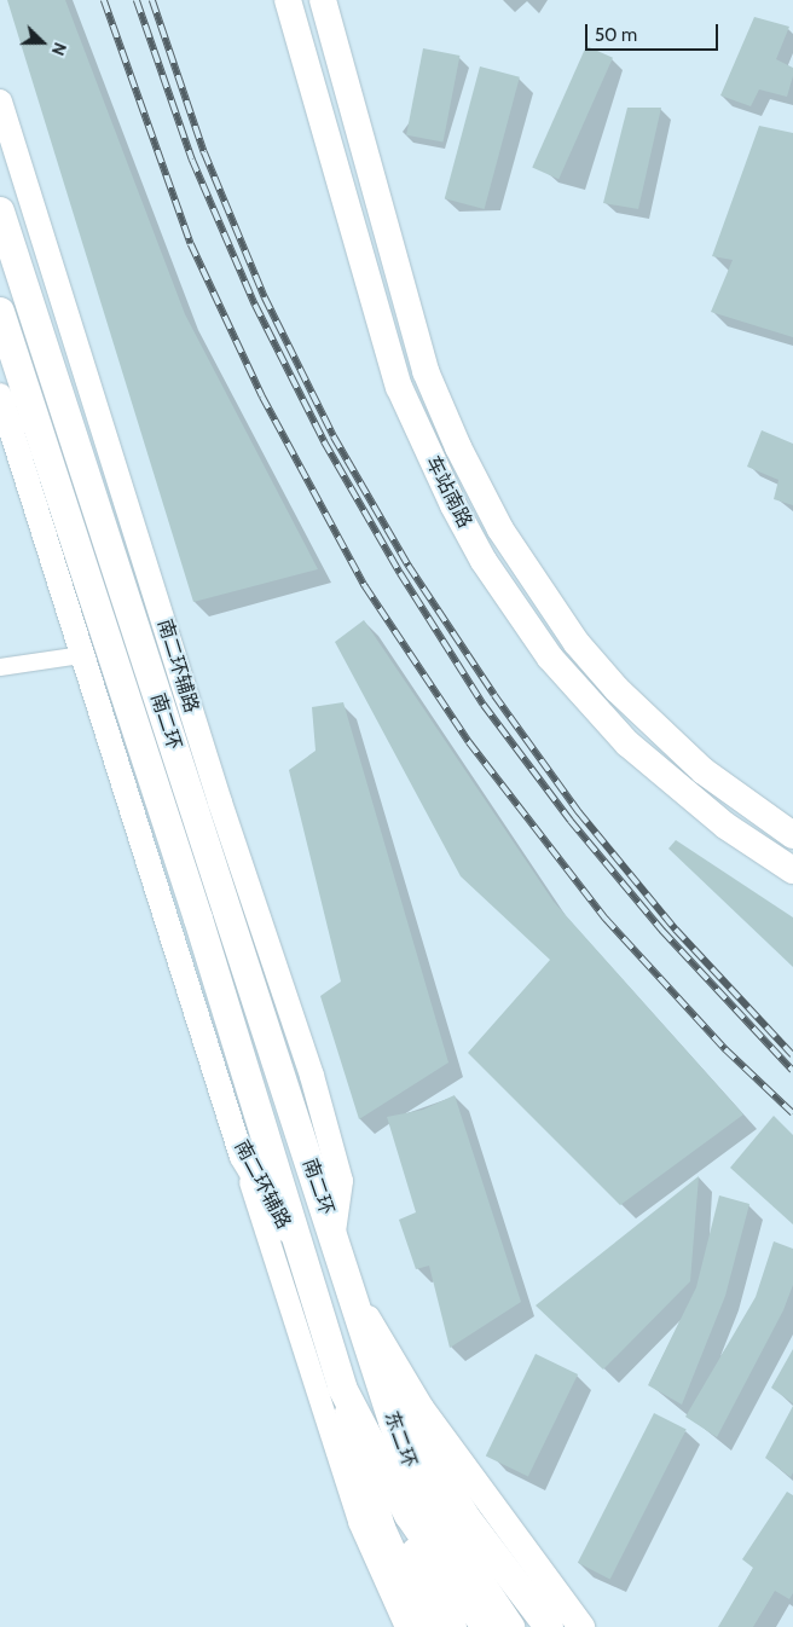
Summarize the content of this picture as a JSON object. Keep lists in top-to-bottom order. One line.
{"streets":{"highway":["南二环","东二环"],"main road":["车站南路","南二环辅路"]},"crossings":[["南二环辅路","南二环"],["南二环辅路","东二环"],["南二环","东二环"]],"scale_bar":"50 m","north":"right"}
